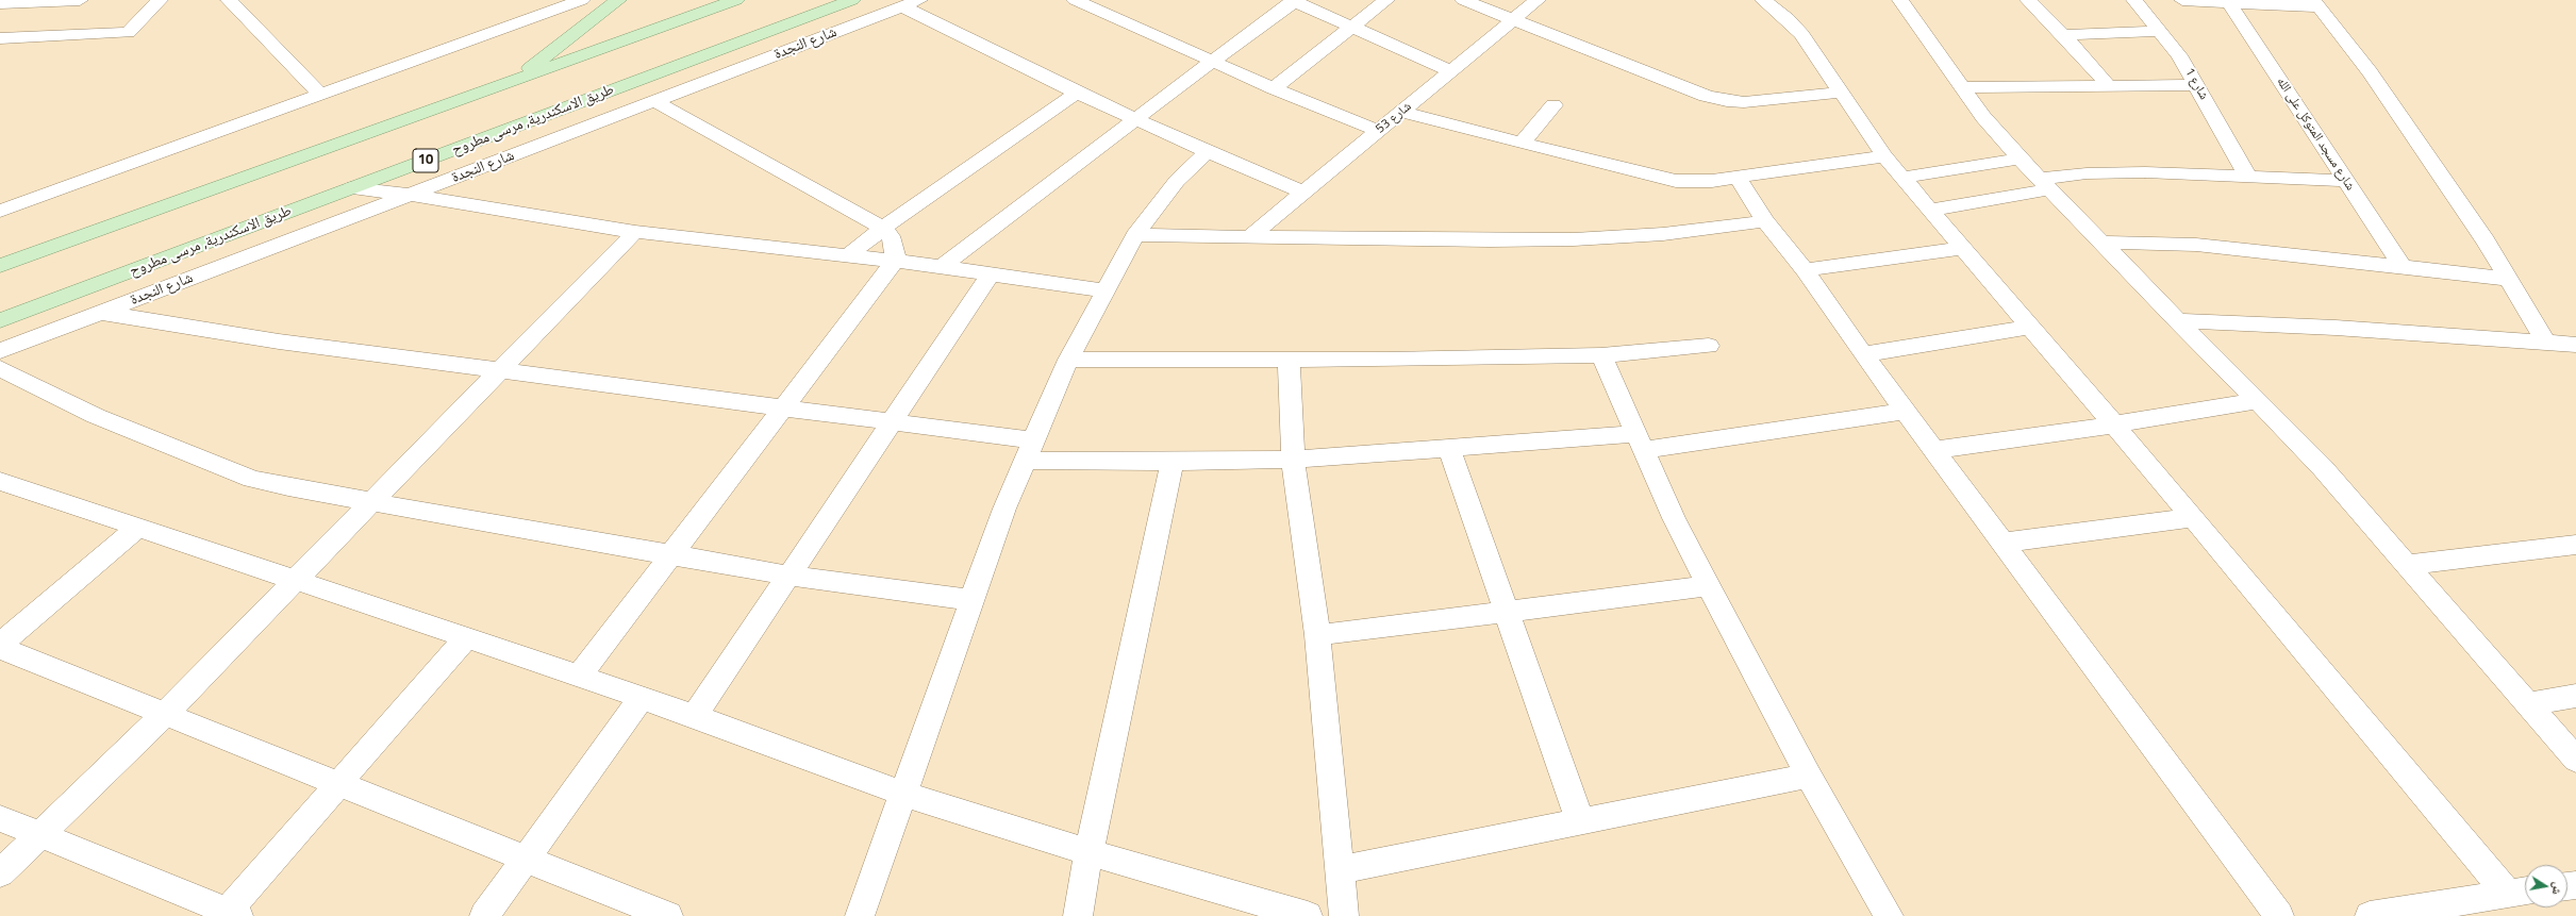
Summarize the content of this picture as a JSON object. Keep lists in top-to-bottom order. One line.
{"streets":{"main road":["طريق الاسكندرية, مرسى مطروح","10"],"street":["شارع النجدة","شارع 1","شارع 53","شارع مسجد المتوكل على الله"]},"north":"right"}
